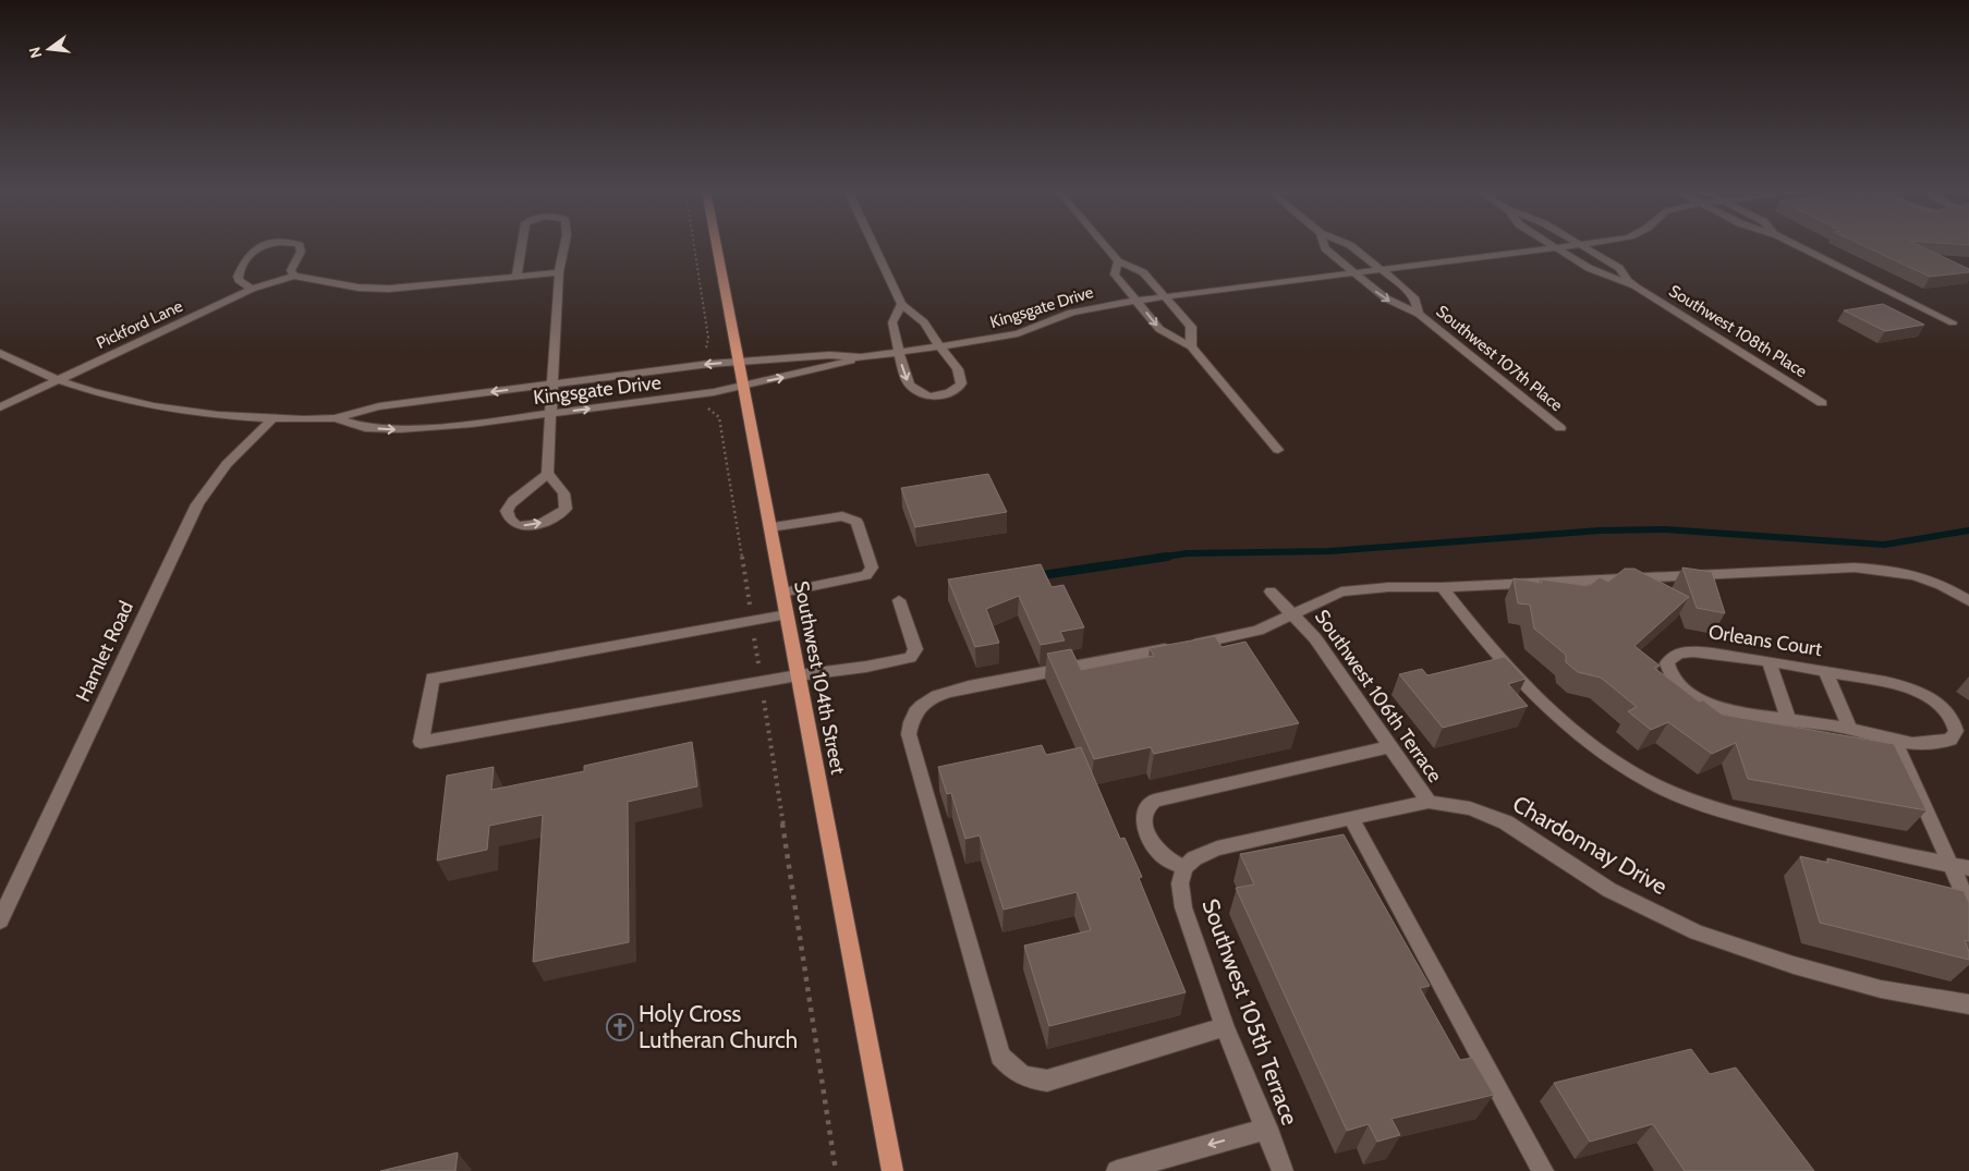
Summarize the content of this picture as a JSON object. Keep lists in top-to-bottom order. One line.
{"streets":{"main road":["Southwest 104th Street"],"street":["Kingsgate Drive","Pickford Lane","Southwest 108th Place","Southwest 107th Place","Orleans Court","Hamlet Road","Southwest 106th Terrace","Chardonnay Drive","Southwest 105th Terrace"]},"crossings":[["Kingsgate Drive","Pickford Lane"],["Kingsgate Drive","Southwest 108th Place"],["Kingsgate Drive","Southwest 107th Place"],["Kingsgate Drive","Hamlet Road"],["Kingsgate Drive","Southwest 104th Street"],["Southwest 106th Terrace","Chardonnay Drive"],["Chardonnay Drive","Southwest 105th Terrace"]],"places":{"church":["Holy Cross Lutheran Church"]},"north":"left"}
